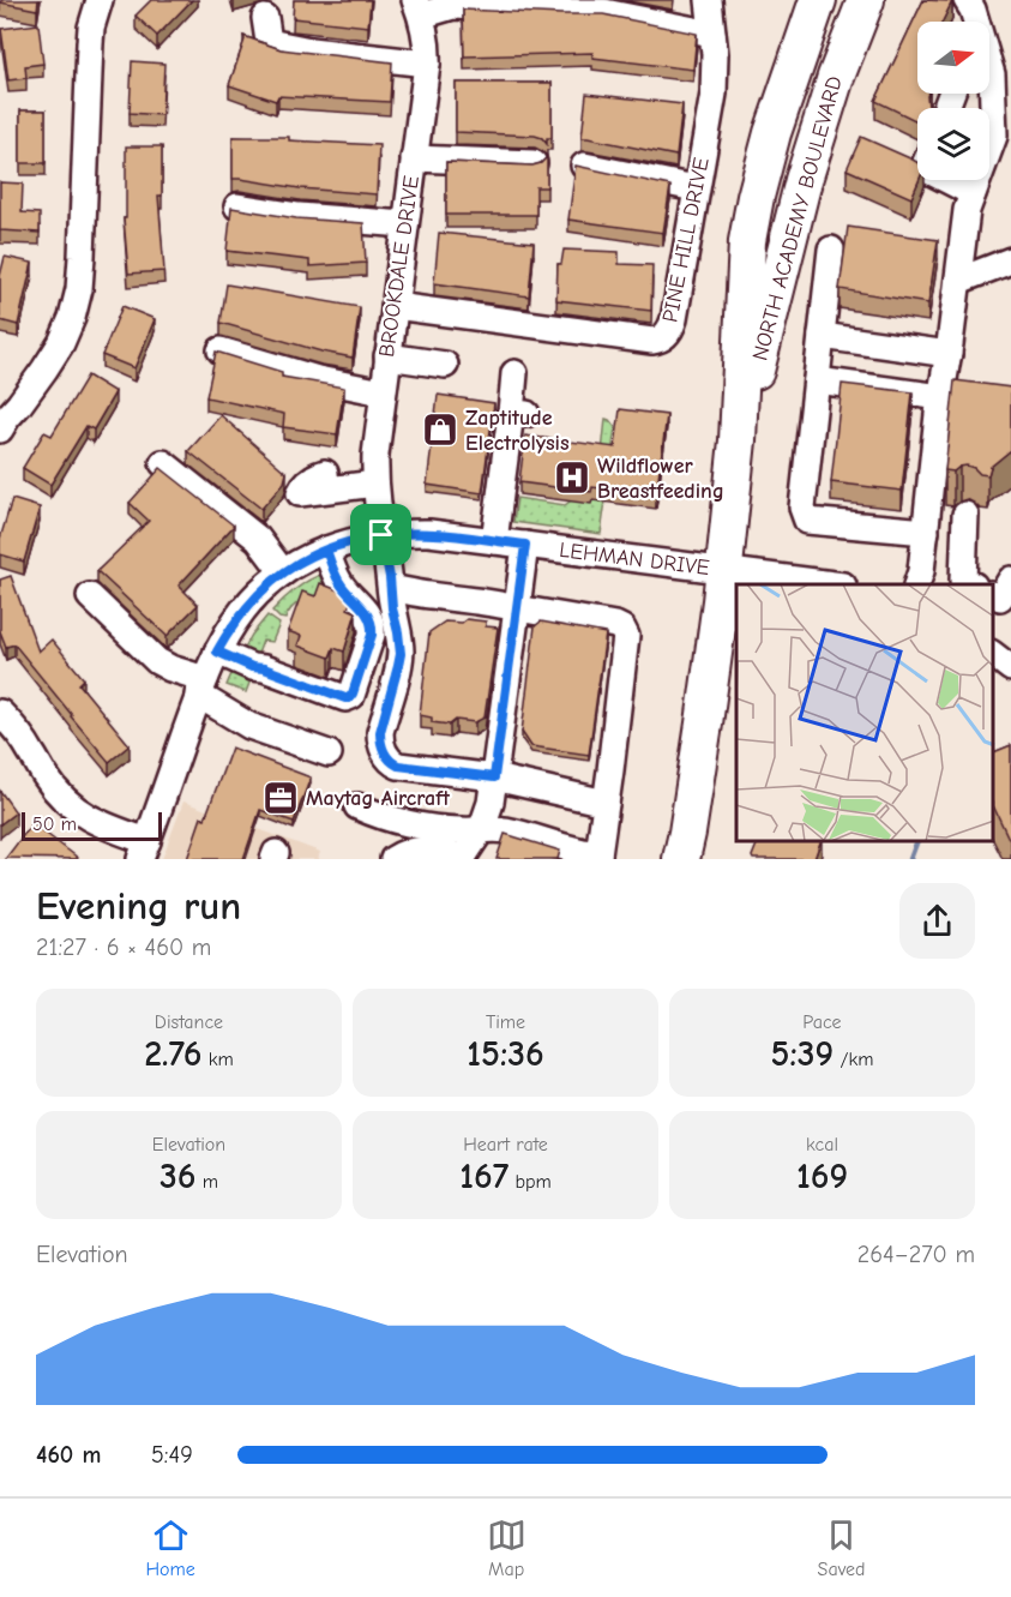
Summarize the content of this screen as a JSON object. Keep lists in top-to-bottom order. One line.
{"streets":{"highway":["NORTH ACADEMY BOULEVARD"],"street":["PINE HILL DRIVE","BROOKDALE DRIVE","LEHMAN DRIVE"]},"crossings":[["NORTH ACADEMY BOULEVARD","LEHMAN DRIVE"],["PINE HILL DRIVE","BROOKDALE DRIVE"],["BROOKDALE DRIVE","LEHMAN DRIVE"]],"places":{"shop":["Zaptitude Electrolysis"],"hospital":["Wildflower Breastfeeding"],"office":["Maytag Aircraft"]},"scale_bar":"50 m","north":"right","page":{"scale":"50 m","heading":["Evening run","21:27 · 6 × 460 m"],"stats":[["Distance","2.76 km"],["Time","15:36"],["Pace","5:39 /km"],["Elevation","36 m"],["Heart rate","167 bpm"],["kcal","169"]],"chart":["Elevation","264–270 m"],"list":[{"name":"460 m","note":"5:49"}],"tabs":["Home","Map","Saved"]}}
